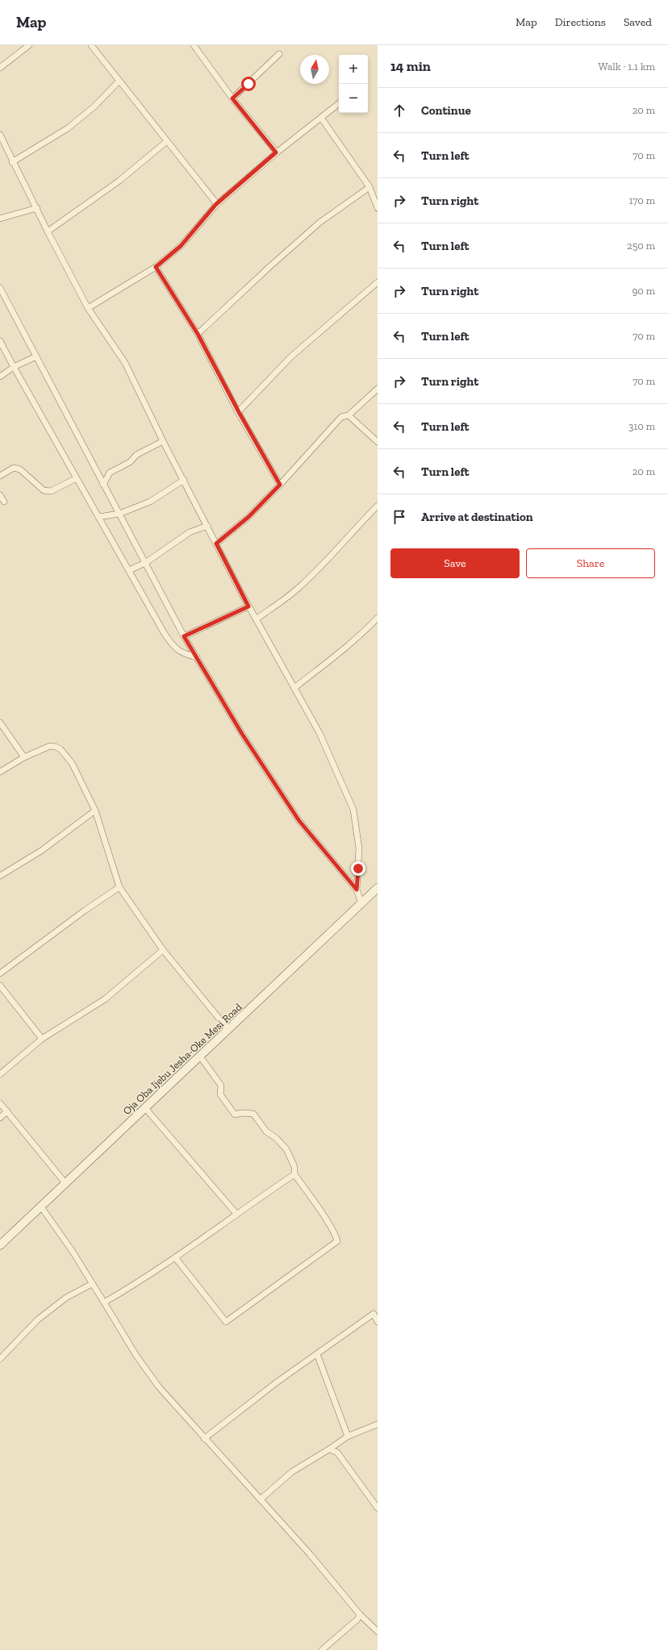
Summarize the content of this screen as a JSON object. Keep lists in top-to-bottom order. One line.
{"streets":{"main road":["Oja Oba Ijebu Jesha-Oke Mesi Road"]},"north":"top","page":{"header":"Map","nav":["Map","Directions","Saved"],"heading":["14 min","Walk · 1.1 km"],"map_buttons":["+","−"],"list":[["Continue","20 m"],["Turn left","70 m"],["Turn right","170 m"],["Turn left","250 m"],["Turn right","90 m"],["Turn left","70 m"],["Turn right","70 m"],["Turn left","310 m"],["Turn left","20 m"],"Arrive at destination"],"buttons":["Save","Share"]}}
